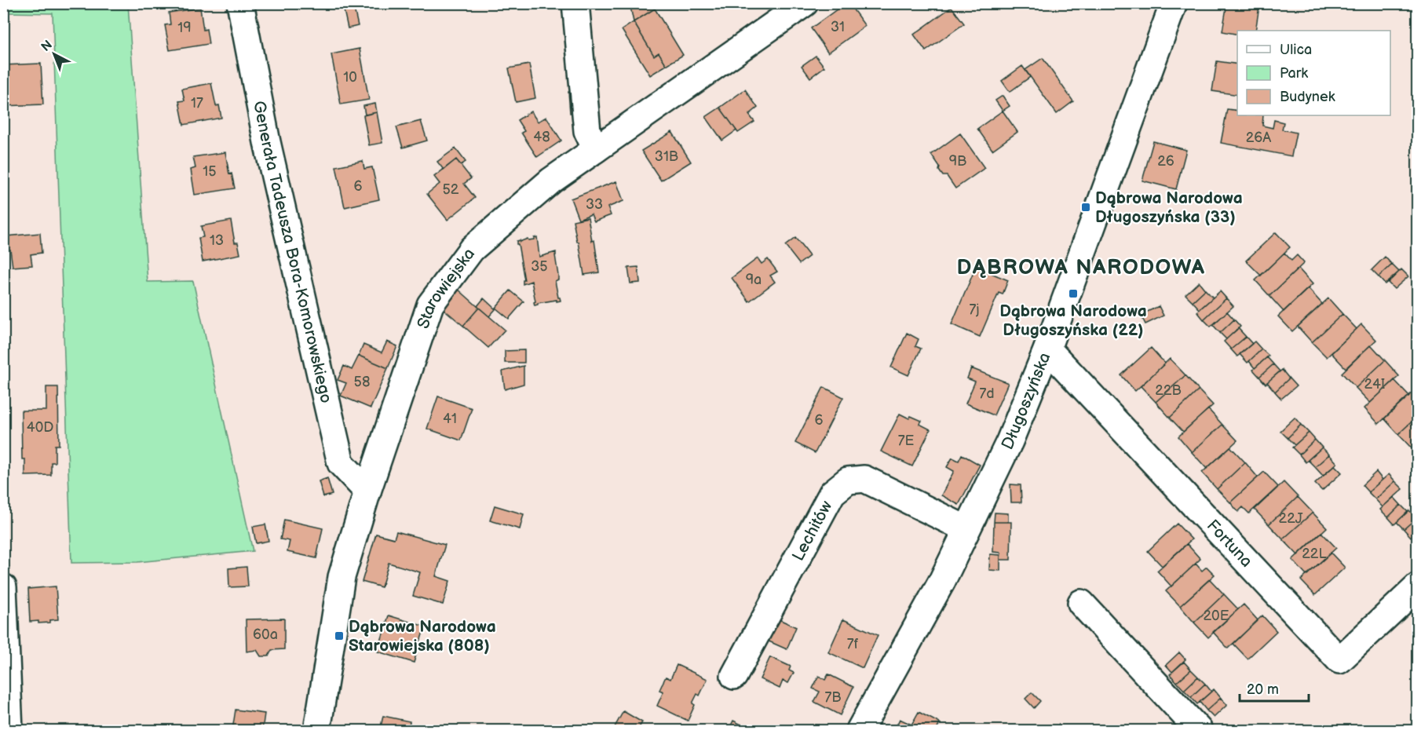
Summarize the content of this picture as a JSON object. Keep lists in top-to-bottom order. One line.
{"streets":{"street":["Generała Tadeusza Bora-Komorowskiego","Starowiejska","Długoszyńska","Lechitów","Fortuna"]},"crossings":[["Generała Tadeusza Bora-Komorowskiego","Starowiejska"],["Długoszyńska","Lechitów"],["Długoszyńska","Fortuna"]],"districts":["DĄBROWA NARODOWA"],"places":{"transit":["Dąbrowa Narodowa Długoszyńska (33)","Dąbrowa Narodowa Długoszyńska (22)","Dąbrowa Narodowa Starowiejska (808)"]},"house_numbers":["31","19","10","17","48","26A","31B","9B","26","15","6","52","33","13","35","9a","7j","58","24I","22B","7d","41","6","40D","7E","22J","22L","20E","60a","7f","7B"],"legend":["Ulica","Park","Budynek"],"scale_bar":"20 m","north":"top left"}
